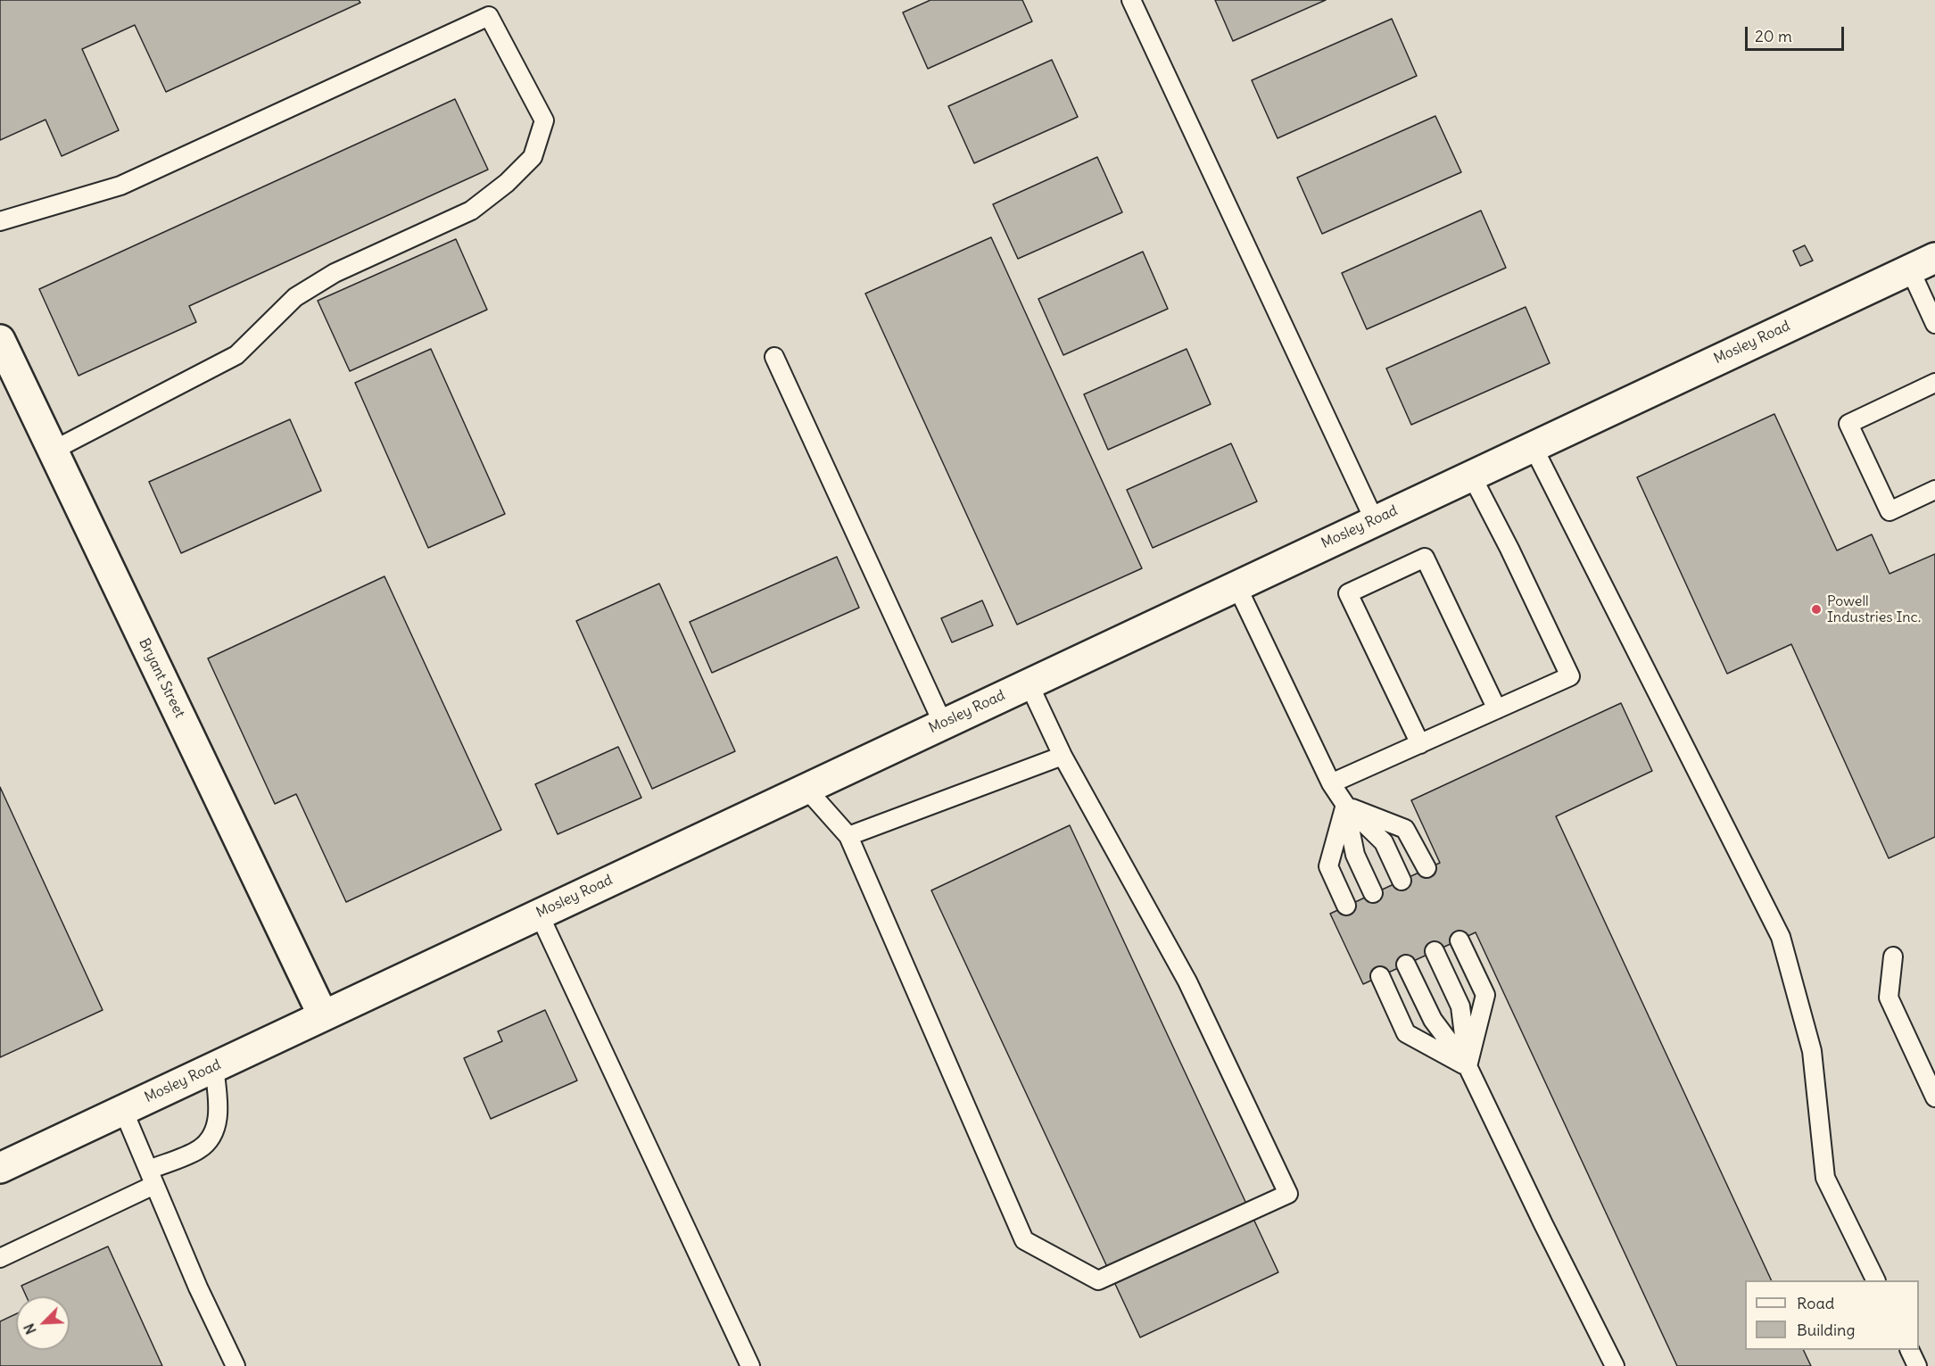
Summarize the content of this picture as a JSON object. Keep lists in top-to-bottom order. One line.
{"streets":{"street":["Mosley Road","Bryant Street"]},"crossings":[["Mosley Road","Bryant Street"]],"places":["Powell Industries Inc."],"legend":["Road","Building"],"scale_bar":"20 m","north":"bottom left"}
